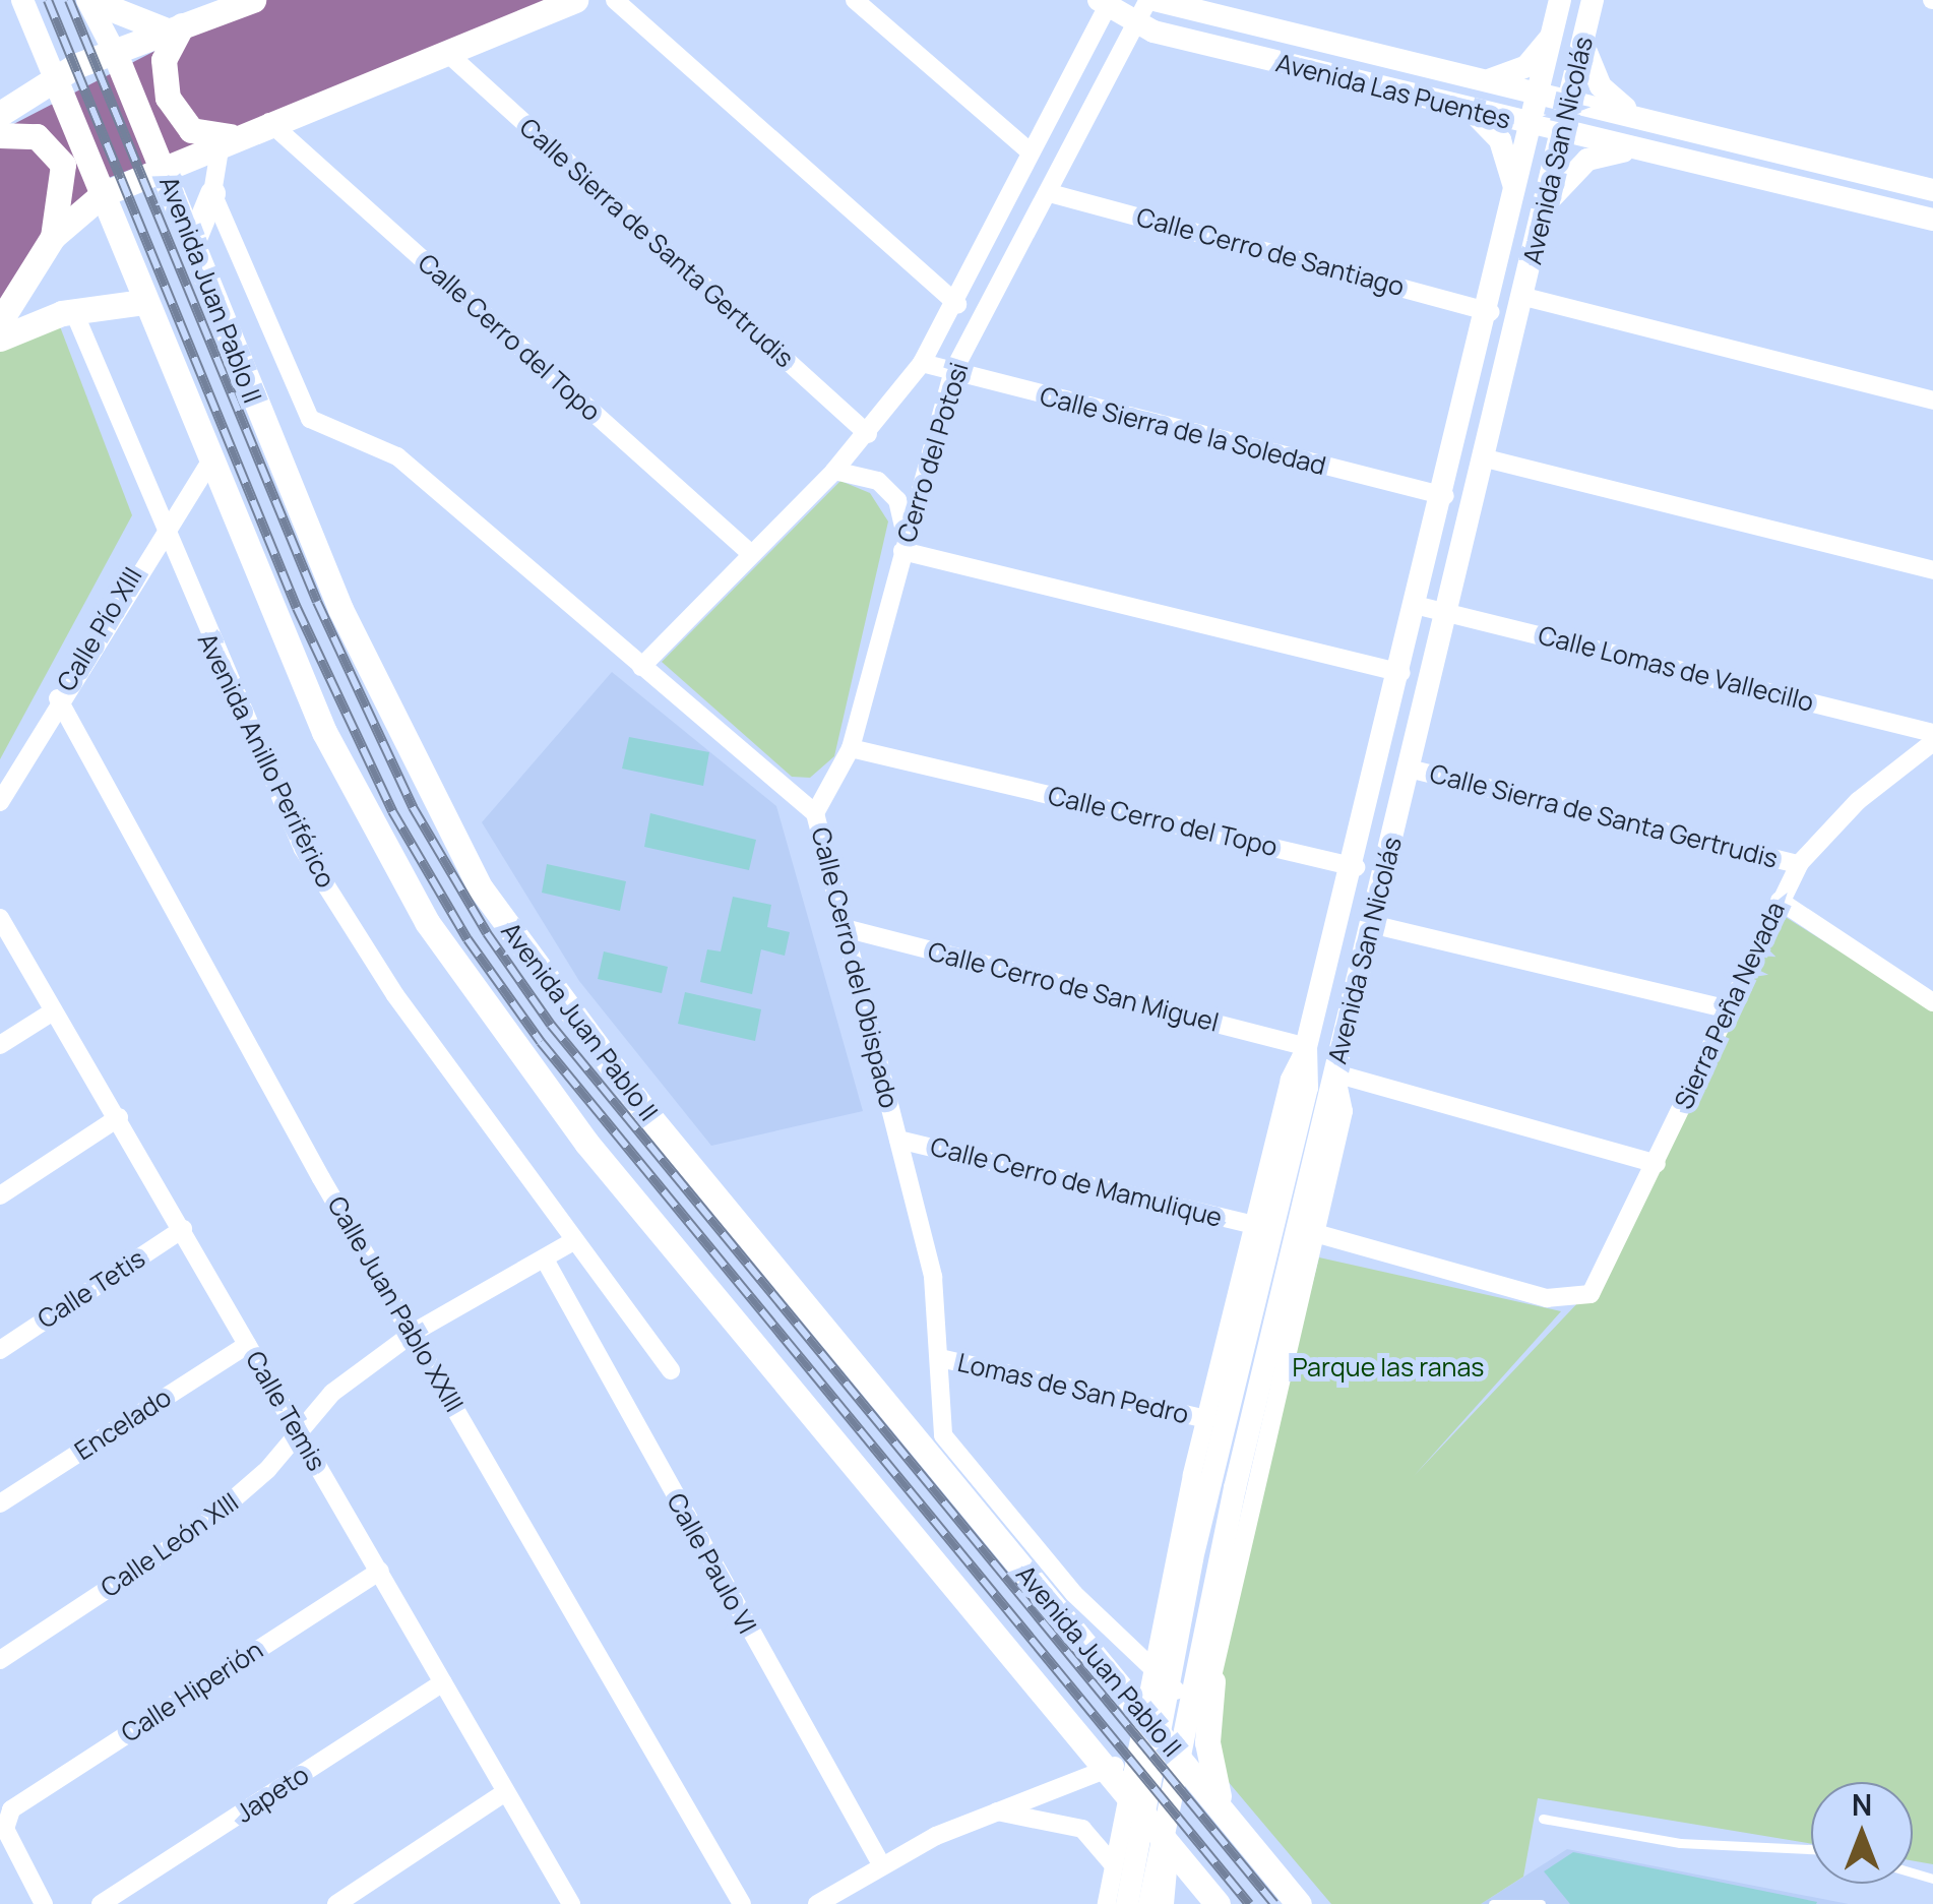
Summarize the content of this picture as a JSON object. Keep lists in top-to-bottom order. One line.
{"streets":{"main road":["Avenida Juan Pablo II"],"street":["Avenida Las Puentes","Avenida San Nicolás","Calle Sierra de Santa Gertrudis","Calle Cerro de Santiago","Calle Cerro del Topo","Calle Sierra de la Soledad","Cerro del Potosi","Calle Pío XIII","Calle Lomas de Vallecillo","Avenida Anillo Periférico","Calle Cerro del Obispado","Calle Cerro de San Miguel","Sierra Peña Nevada","Calle Cerro de Mamulique","Calle Tetis","Calle Juan Pablo XXIII","Lomas de San Pedro","Calle Temis","Encelado","Calle León XIII","Calle Paulo VI","Calle Hiperión","Japeto"]},"crossings":[["Avenida Las Puentes","Avenida San Nicolás"],["Avenida Las Puentes","Cerro del Potosi"],["Avenida San Nicolás","Calle Sierra de Santa Gertrudis"],["Avenida San Nicolás","Calle Cerro de Santiago"],["Avenida San Nicolás","Calle Cerro del Topo"],["Avenida San Nicolás","Calle Sierra de la Soledad"],["Avenida San Nicolás","Calle Lomas de Vallecillo"],["Avenida San Nicolás","Calle Cerro de San Miguel"],["Calle Sierra de Santa Gertrudis","Cerro del Potosi"],["Calle Sierra de Santa Gertrudis","Sierra Peña Nevada"],["Calle Cerro de Santiago","Cerro del Potosi"],["Calle Cerro del Topo","Cerro del Potosi"],["Calle Sierra de la Soledad","Cerro del Potosi"],["Cerro del Potosi","Calle Cerro del Obispado"],["Calle Pío XIII","Avenida Anillo Periférico"],["Calle Pío XIII","Calle Juan Pablo XXIII"],["Avenida Anillo Periférico","Calle León XIII"],["Calle Cerro del Obispado","Calle Cerro de San Miguel"],["Calle Cerro del Obispado","Calle Cerro de Mamulique"],["Calle Cerro del Obispado","Lomas de San Pedro"],["Calle Tetis","Calle Temis"],["Calle Juan Pablo XXIII","Calle León XIII"],["Calle Temis","Encelado"],["Calle Temis","Calle León XIII"],["Calle Temis","Calle Hiperión"],["Calle Temis","Japeto"],["Calle León XIII","Calle Paulo VI"]],"parks":["Parque las ranas"],"north":"top"}
